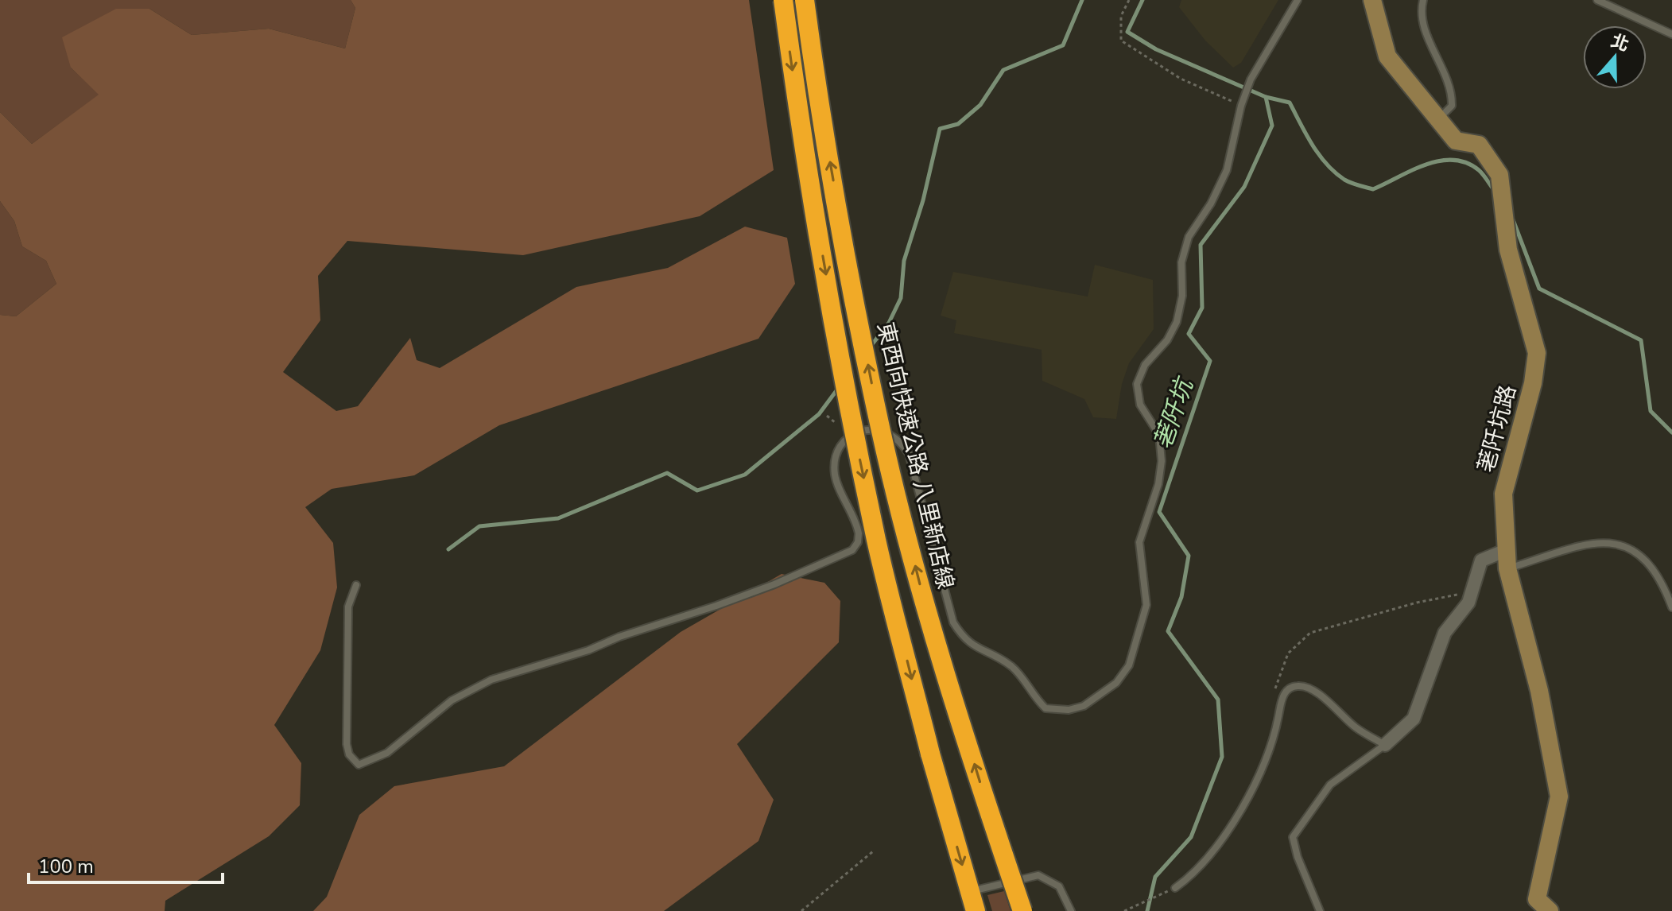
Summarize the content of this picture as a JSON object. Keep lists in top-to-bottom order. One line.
{"streets":{"highway":["東西向快速公路 八里新店線"],"street":["荖阡坑路"]},"water":["荖阡坑"],"scale_bar":"100 m","north":"top"}
